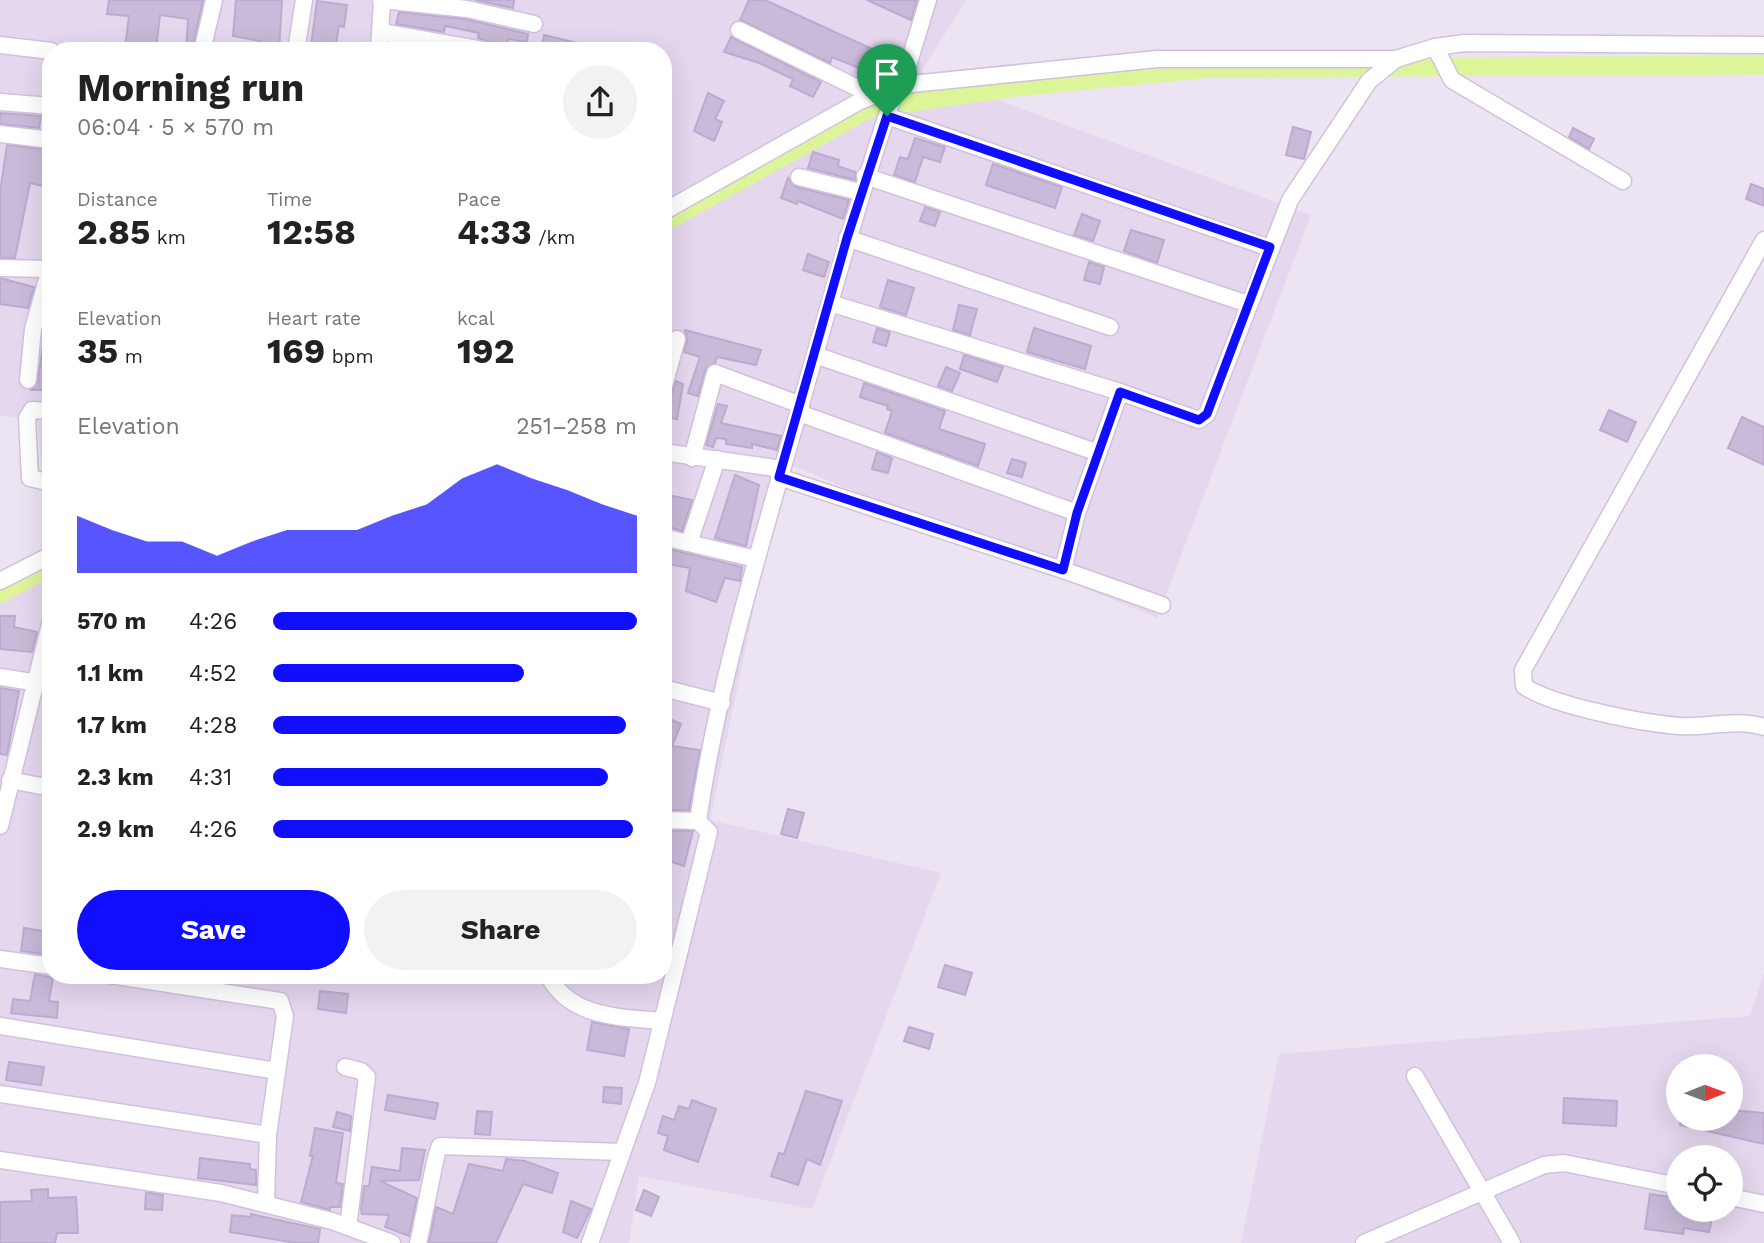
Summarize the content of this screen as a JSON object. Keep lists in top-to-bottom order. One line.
{"north":"right","page":{"heading":["Morning run","06:04 · 5 × 570 m"],"stats":[["Distance","2.85 km"],["Time","12:58"],["Pace","4:33 /km"],["Elevation","35 m"],["Heart rate","169 bpm"],["kcal","192"]],"chart":["Elevation","251–258 m"],"list":[{"name":"570 m","note":"4:26"},{"name":"1.1 km","note":"4:52"},{"name":"1.7 km","note":"4:28"},{"name":"2.3 km","note":"4:31"},{"name":"2.9 km","note":"4:26"}],"buttons":["Save","Share"]}}
